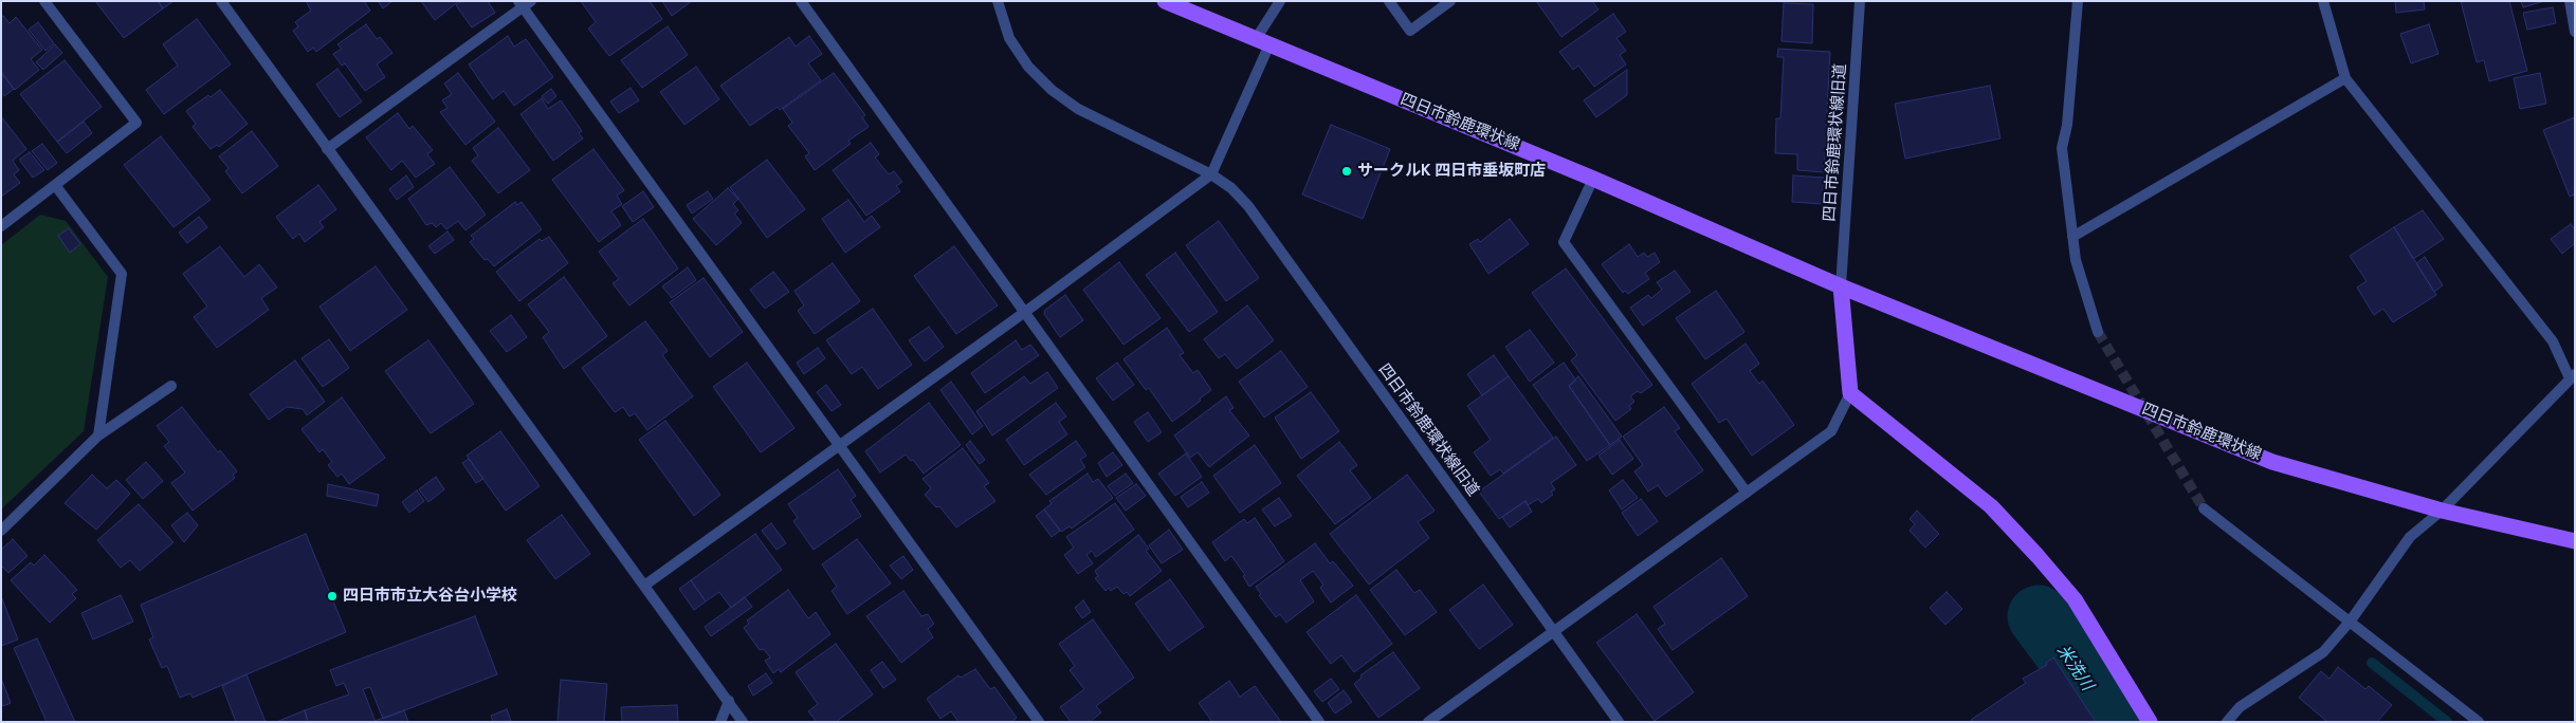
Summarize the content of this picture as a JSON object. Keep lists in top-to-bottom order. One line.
{"streets":{"main road":["四日市鈴鹿環状線"],"street":["四日市鈴鹿環状線旧道"]},"crossings":[["四日市鈴鹿環状線","四日市鈴鹿環状線旧道"]],"water":["米洗川"],"places":["サークルK 四日市垂坂町店","四日市市立大谷台小学校"]}
